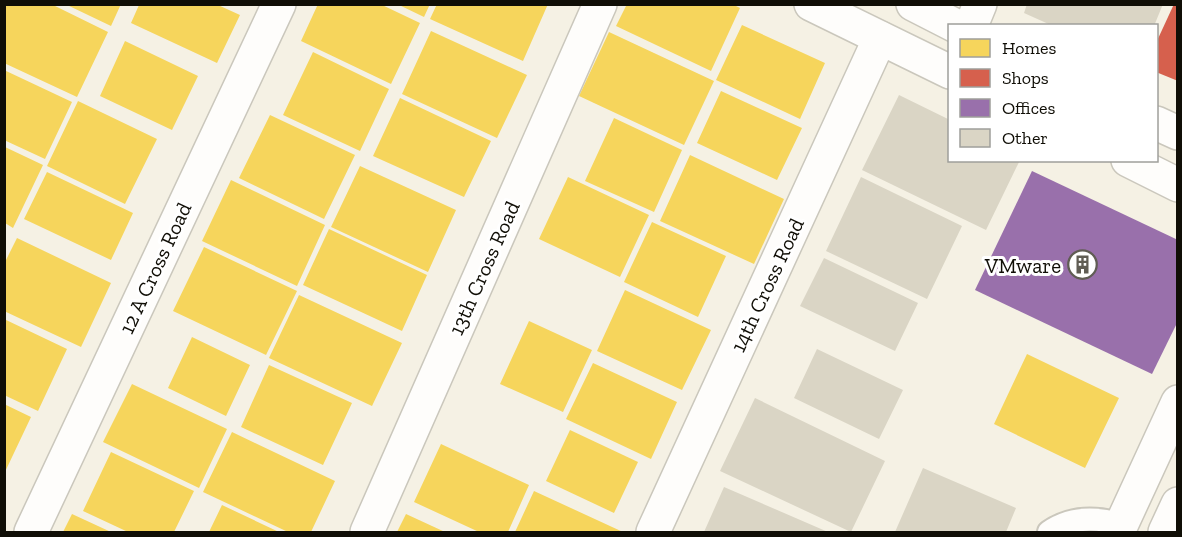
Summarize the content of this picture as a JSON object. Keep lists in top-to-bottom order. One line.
{"streets":{"main road":["12 A Cross Road","13th Cross Road","14th Cross Road"]},"places":{"building":["VMware"]},"legend":["Homes","Shops","Offices","Other"]}
